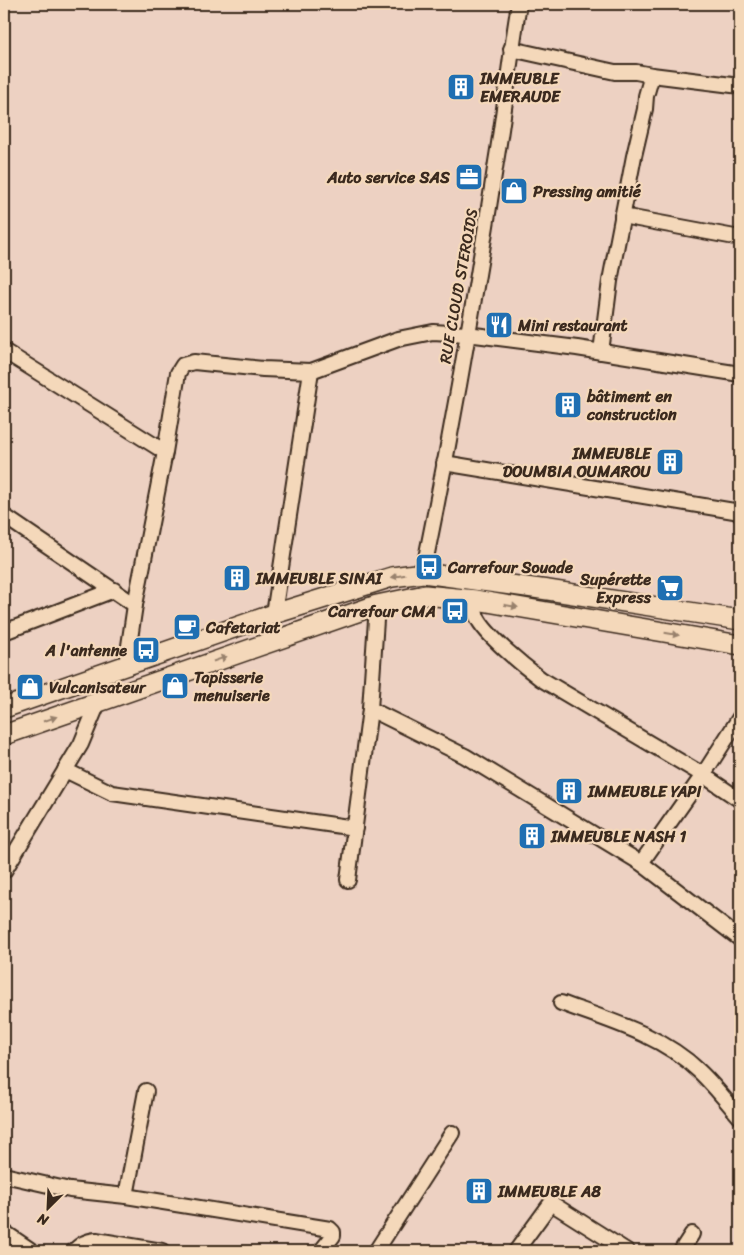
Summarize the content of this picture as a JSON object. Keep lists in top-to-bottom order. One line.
{"streets":{"street":["RUE CLOUD STEROIDS"]},"places":{"building":["IMMEUBLE EMERAUDE","bâtiment en construction","IMMEUBLE DOUMBIA OUMAROU","IMMEUBLE SINAI","IMMEUBLE YAPI","IMMEUBLE NASH 1","IMMEUBLE A8"],"office":["Auto service SAS"],"shop":["Pressing amitié","Tapisserie menuiserie","Vulcanisateur"],"restaurant":["Mini restaurant"],"bus stop":["Carrefour Souade","Carrefour CMA","A l'antenne"],"supermarket":["Supérette Express"],"cafe":["Cafetariat"]},"north":"bottom left"}
